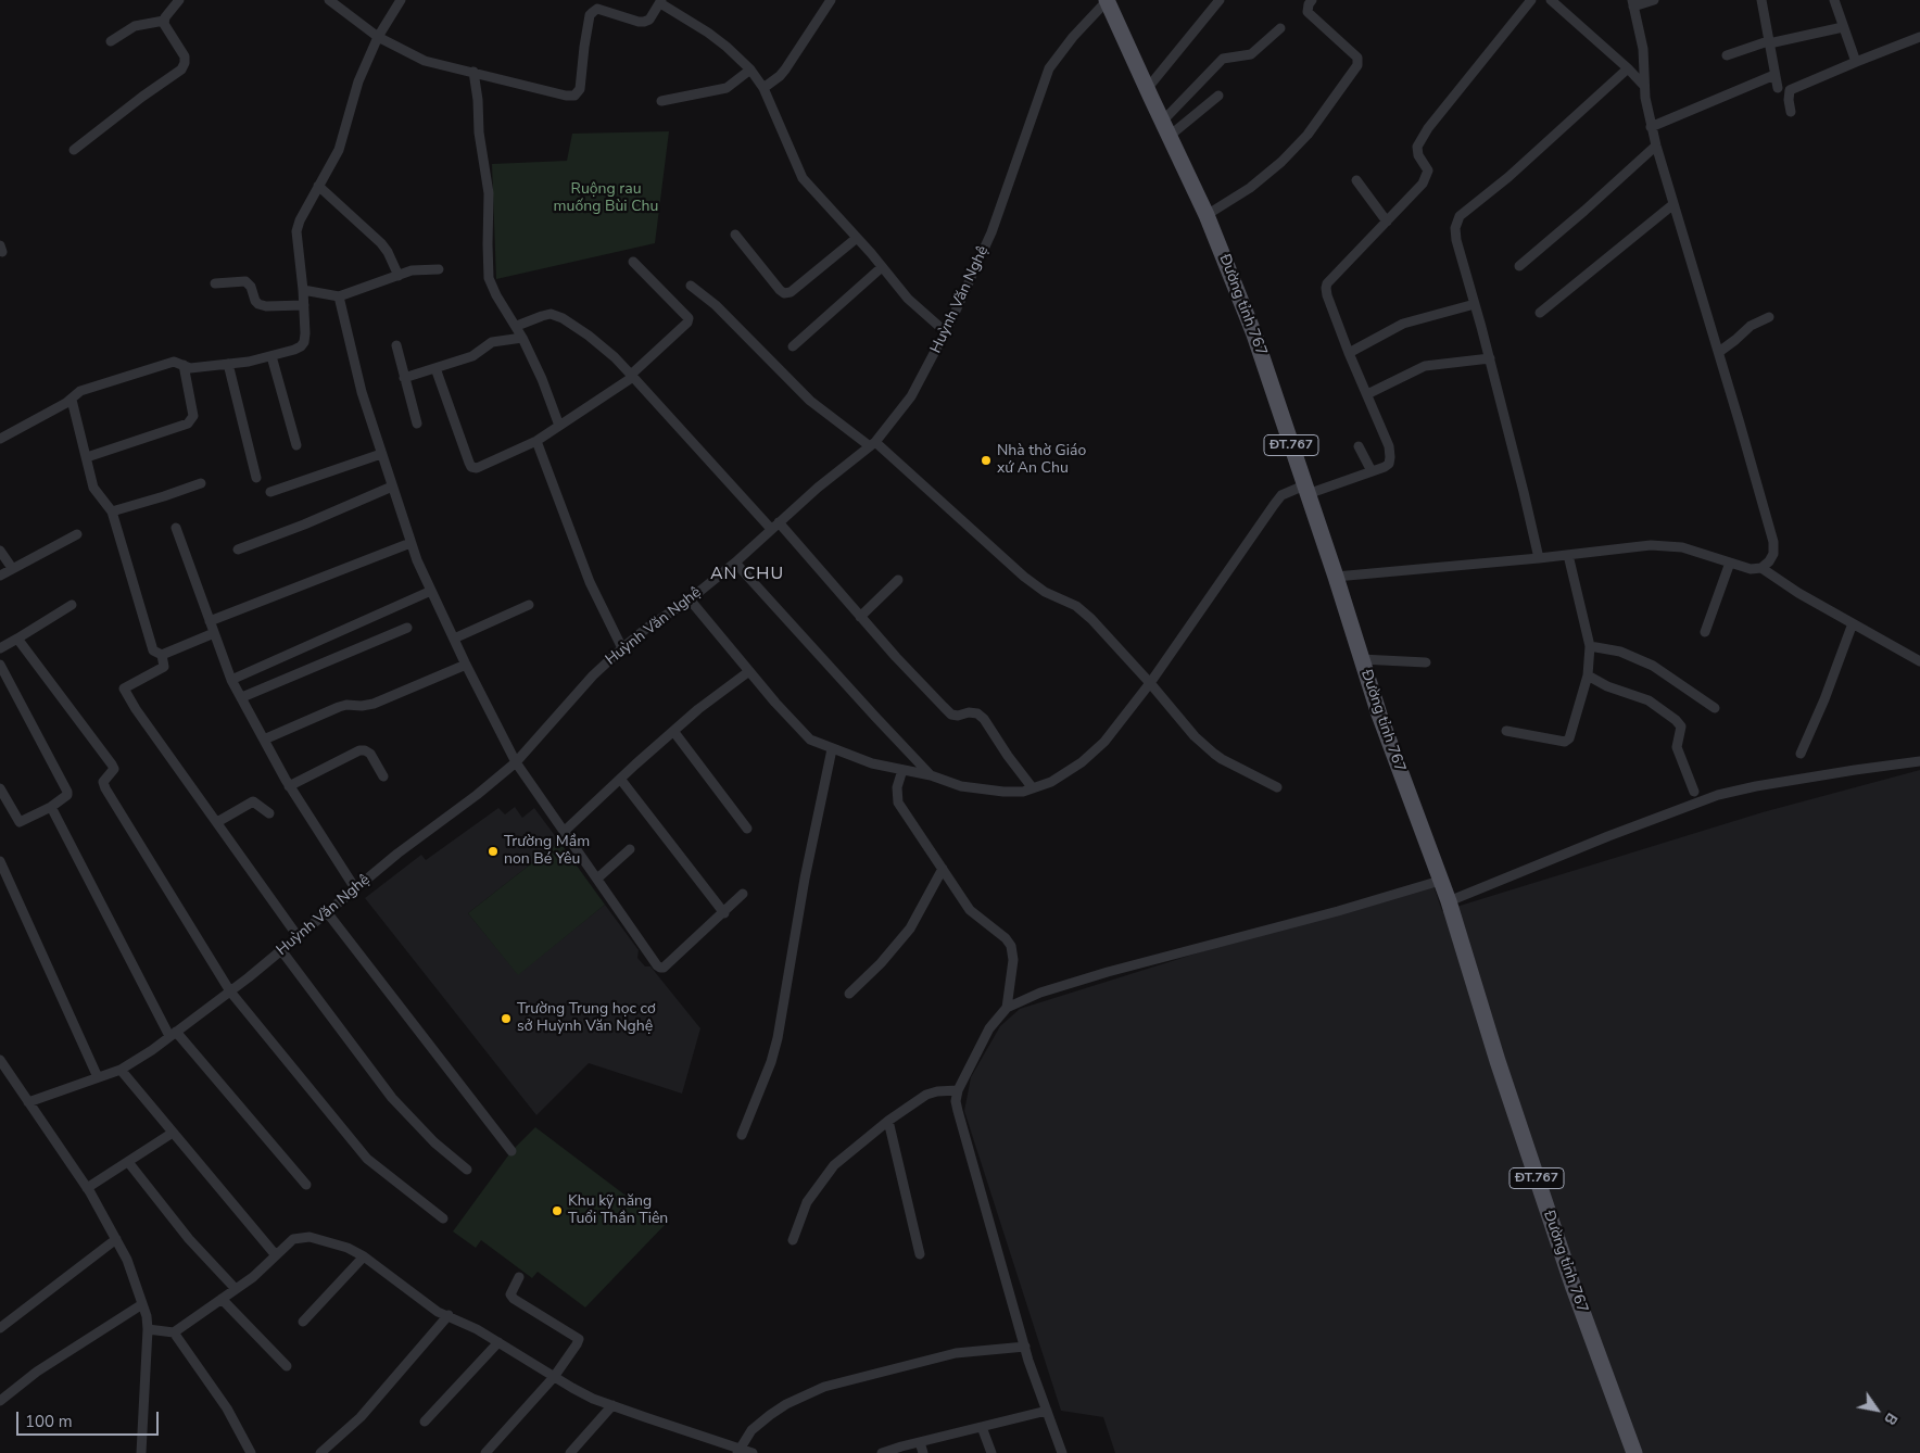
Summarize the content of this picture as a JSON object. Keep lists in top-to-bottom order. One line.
{"streets":{"main road":["Đường tỉnh 767","ĐT.767"],"street":["Huỳnh Văn Nghệ"]},"crossings":[["Huỳnh Văn Nghệ","Đường tỉnh 767"]],"districts":["AN CHU"],"parks":["Ruộng rau muống Bùi Chu"],"places":["Nhà thờ Giáo xứ An Chu","Trường Mầm non Bé Yêu","Trường Trung học cơ sở Huỳnh Văn Nghệ","Khu kỹ năng Tuổi Thần Tiên"],"scale_bar":"100 m","north":"bottom right"}
